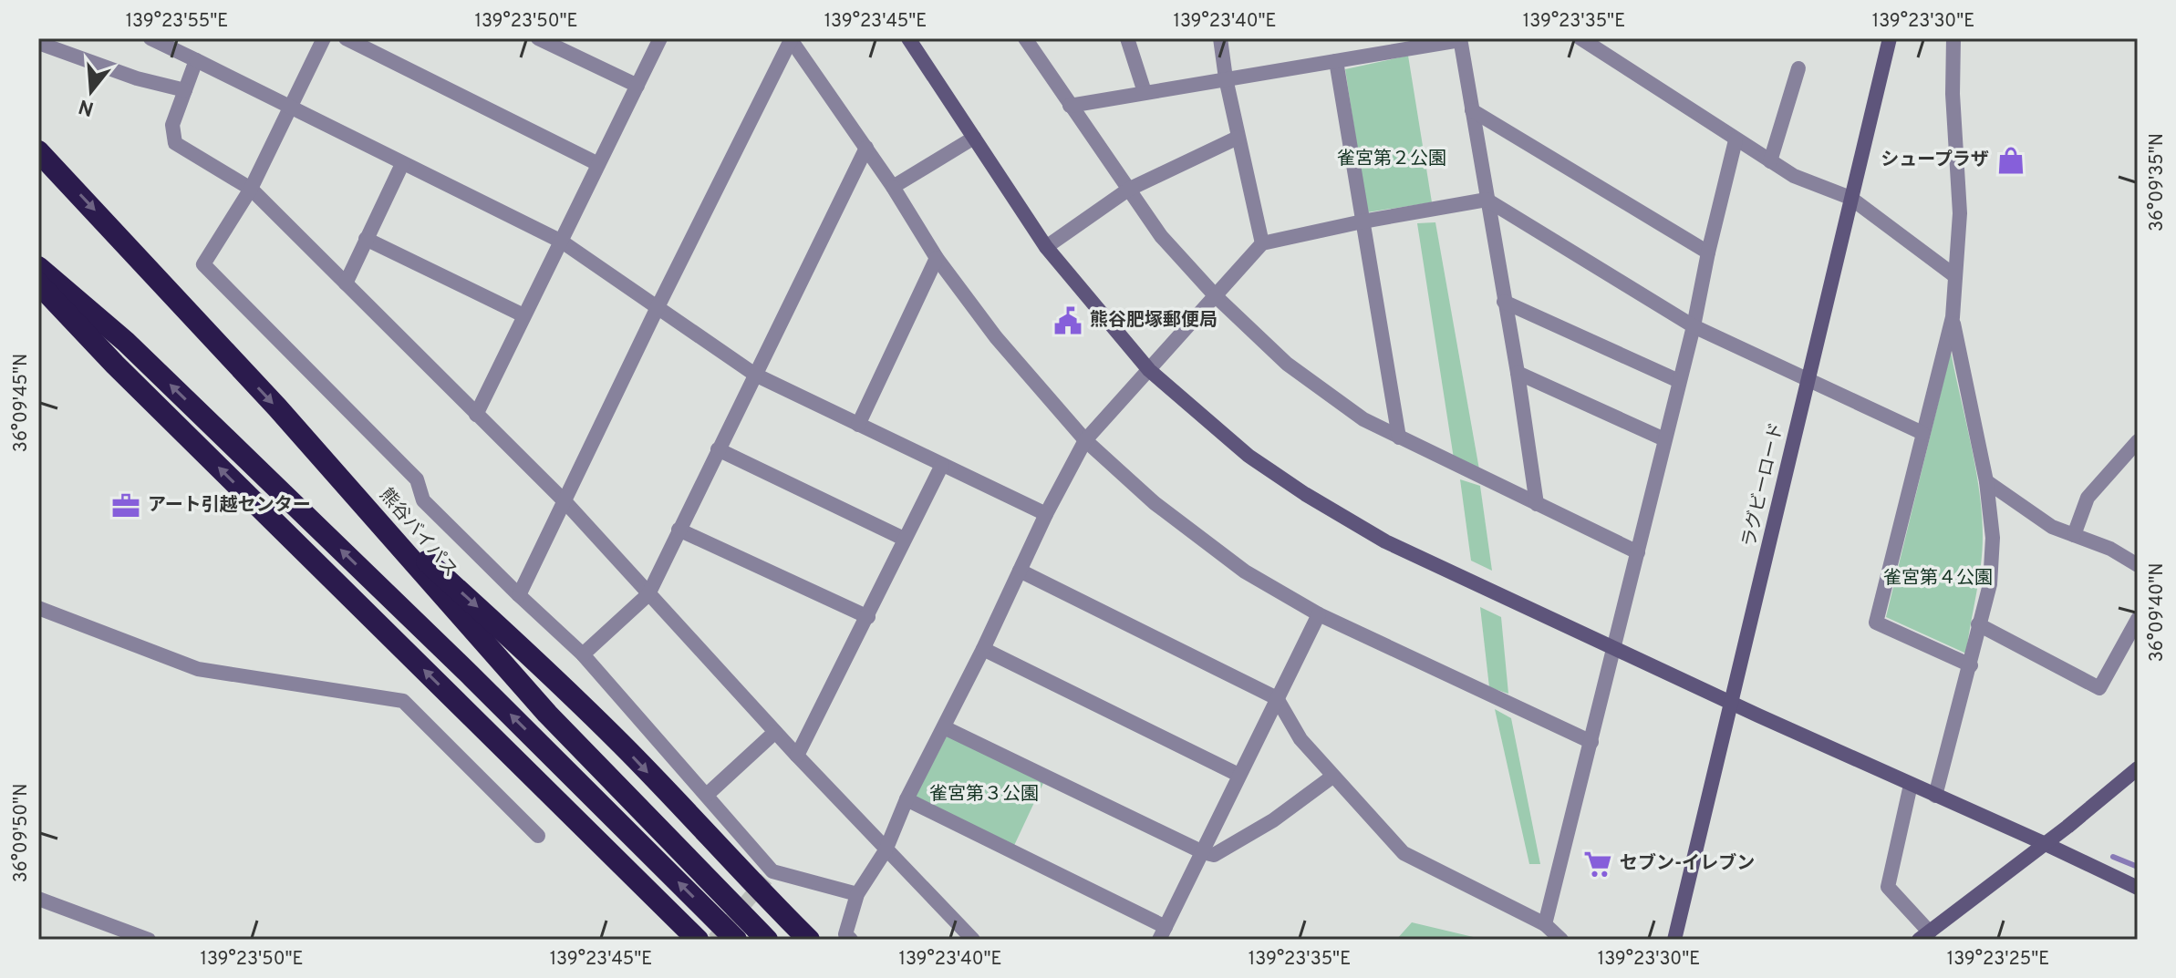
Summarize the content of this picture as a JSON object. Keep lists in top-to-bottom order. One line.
{"streets":{"highway":["熊谷バイパス"],"street":["ラグビーロード"]},"parks":["雀宮第２公園","雀宮第４公園","雀宮第３公園"],"places":{"shop":["シュープラザ"],"public building":["熊谷肥塚郵便局"],"office":["アート引越センター"],"supermarket":["セブン-イレブン"]},"north":"bottom","coordinates":["139°23'55\"E","139°23'50\"E","139°23'45\"E","139°23'40\"E","139°23'35\"E","139°23'30\"E","36°09'35\"N","36°09'45\"N","36°09'40\"N","36°09'50\"N","139°23'25\"E"]}
